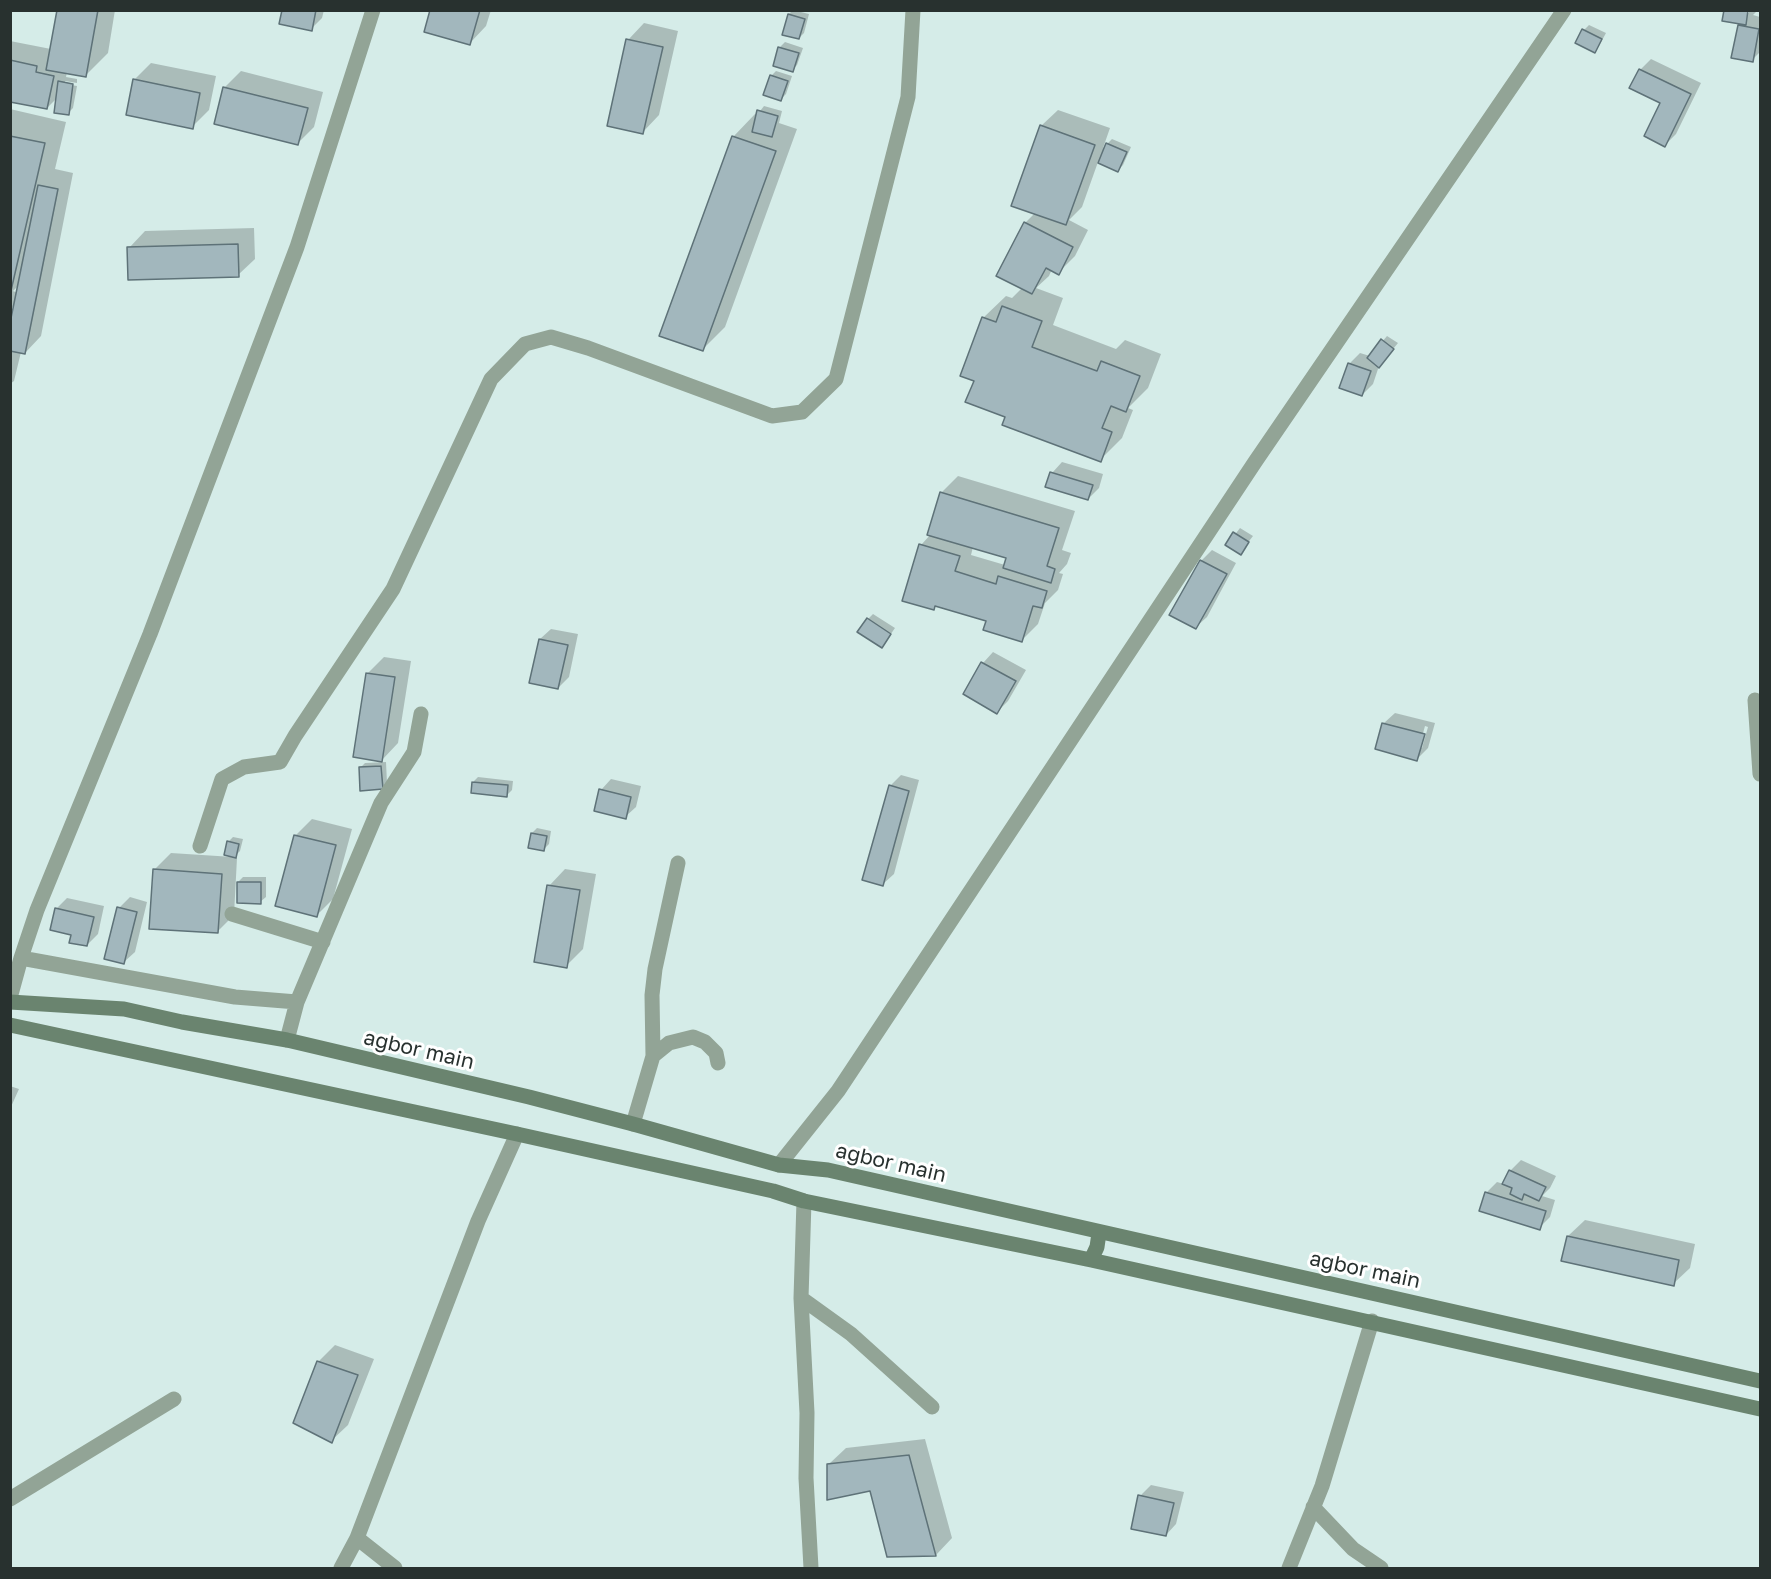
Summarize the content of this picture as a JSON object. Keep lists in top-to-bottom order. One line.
{"streets":{"main road":["agbor main"]}}
